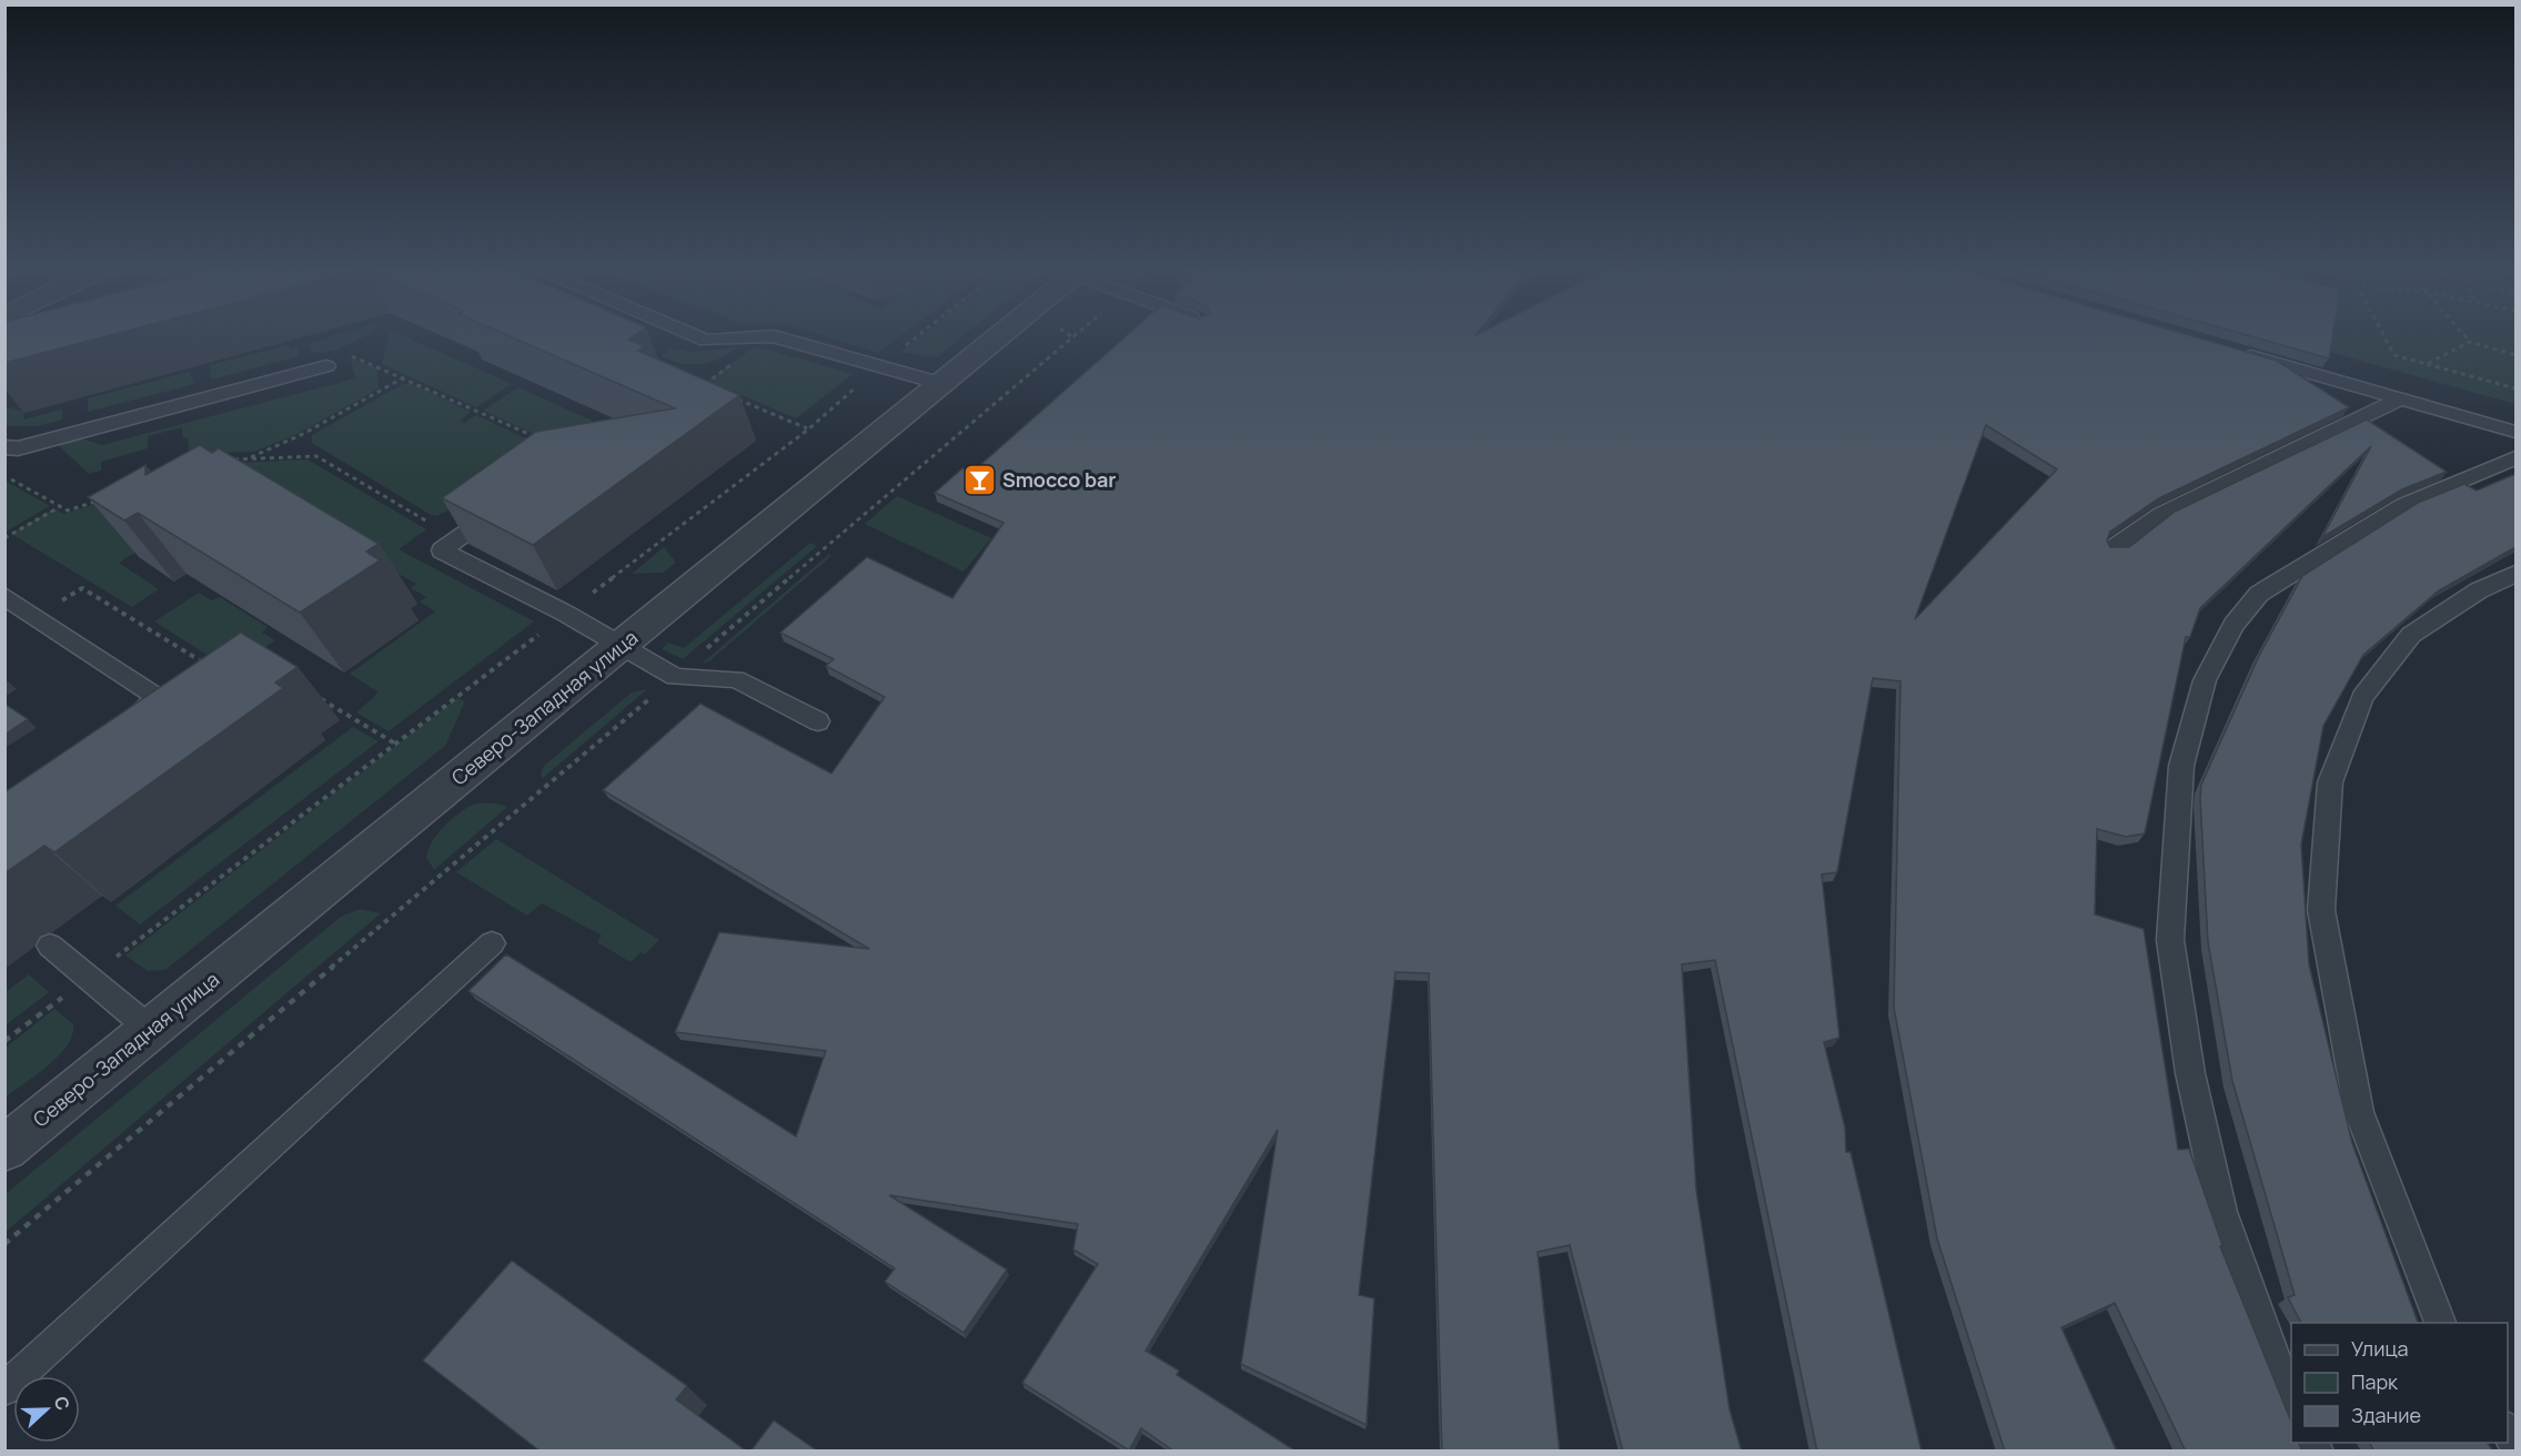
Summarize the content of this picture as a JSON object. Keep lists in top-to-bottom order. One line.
{"streets":{"street":["Северо-Западная улица"]},"places":{"bar":["Smocco bar"]},"legend":["Улица","Парк","Здание"],"north":"right"}
